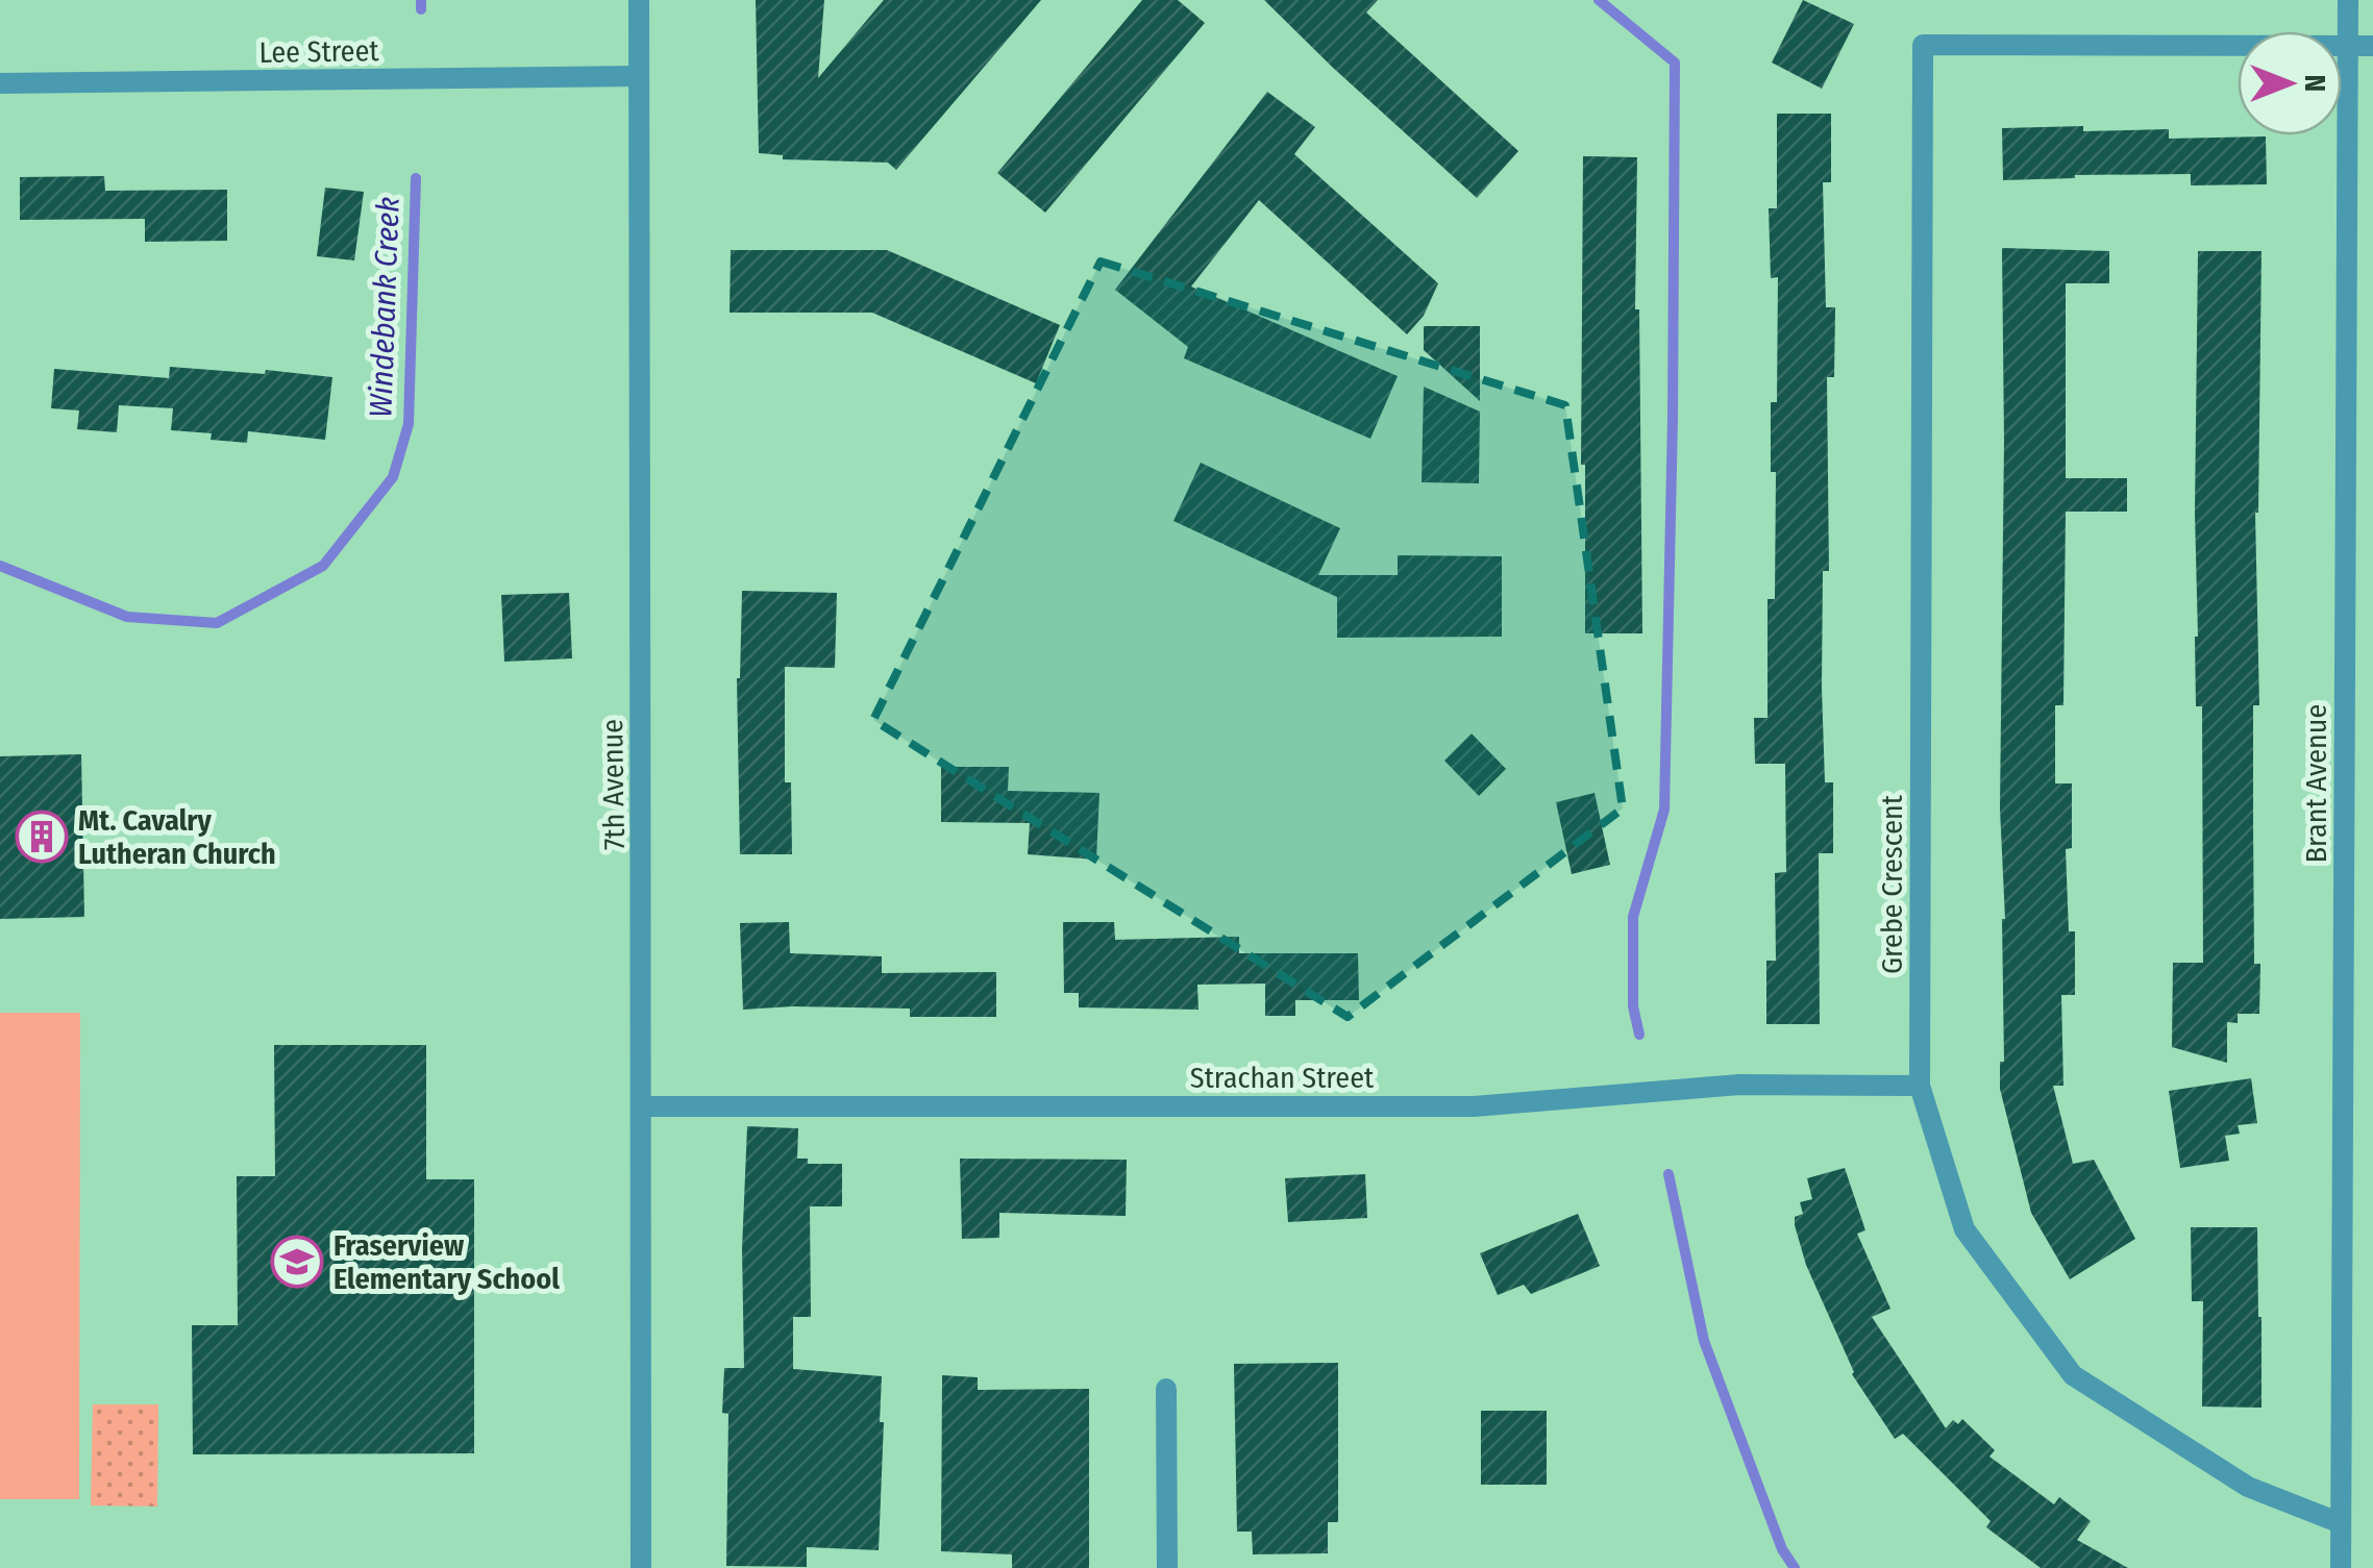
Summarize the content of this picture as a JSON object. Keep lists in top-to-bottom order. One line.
{"streets":{"street":["Lee Street","Brant Avenue","7th Avenue","Grebe Crescent","Strachan Street"]},"crossings":[["Lee Street","7th Avenue"],["Brant Avenue","Grebe Crescent"],["7th Avenue","Strachan Street"],["Grebe Crescent","Strachan Street"]],"water":["Windebank Creek"],"places":{"building":["Mt. Cavalry Lutheran Church"],"school or university":["Fraserview Elementary School"]},"north":"right"}
